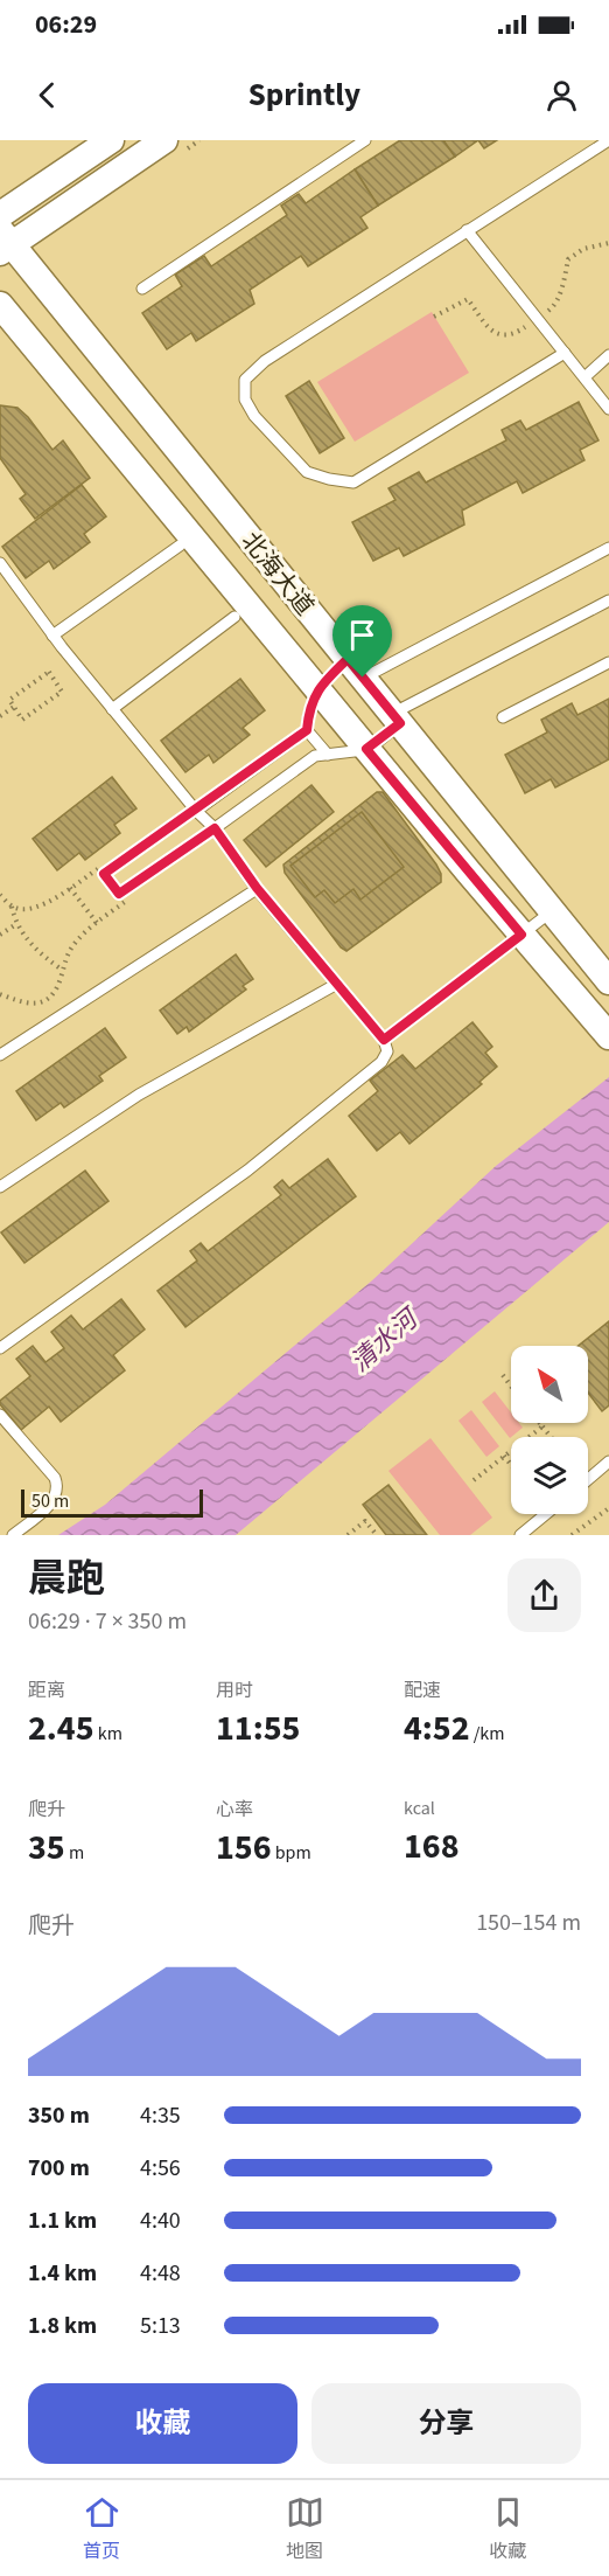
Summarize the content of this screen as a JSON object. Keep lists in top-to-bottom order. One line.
{"streets":{"street":["北海大道"]},"water":["清水河"],"scale_bar":"50 m","north":"top left","page":{"status":"06:29","header":"Sprintly","scale":"50 m","heading":["晨跑","06:29 · 7 × 350 m"],"stats":[["距离","2.45 km"],["用时","11:55"],["配速","4:52 /km"],["爬升","35 m"],["心率","156 bpm"],["kcal","168"]],"chart":["爬升","150–154 m"],"list":[{"name":"350 m","note":"4:35"},{"name":"700 m","note":"4:56"},{"name":"1.1 km","note":"4:40"},{"name":"1.4 km","note":"4:48"},{"name":"1.8 km","note":"5:13"}],"buttons":["收藏","分享"],"tabs":["首页","地图","收藏"]}}
